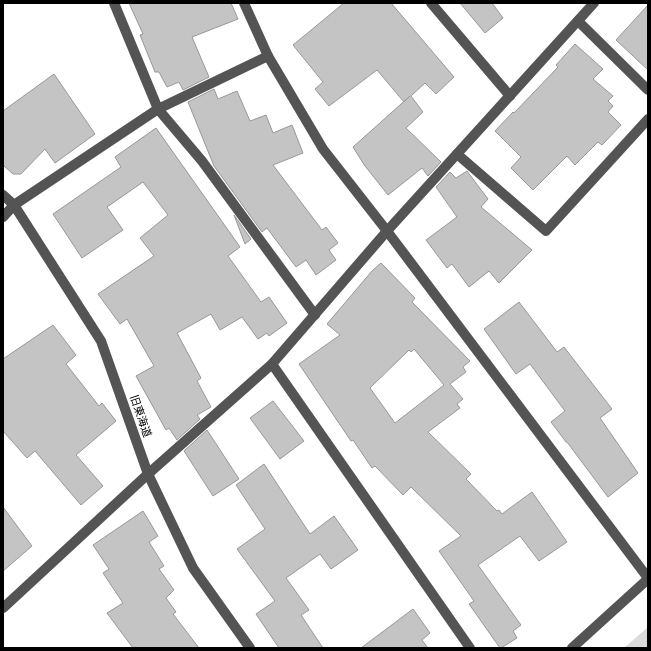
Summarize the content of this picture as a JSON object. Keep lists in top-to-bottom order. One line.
{"streets":{"street":["旧東海道"]}}
